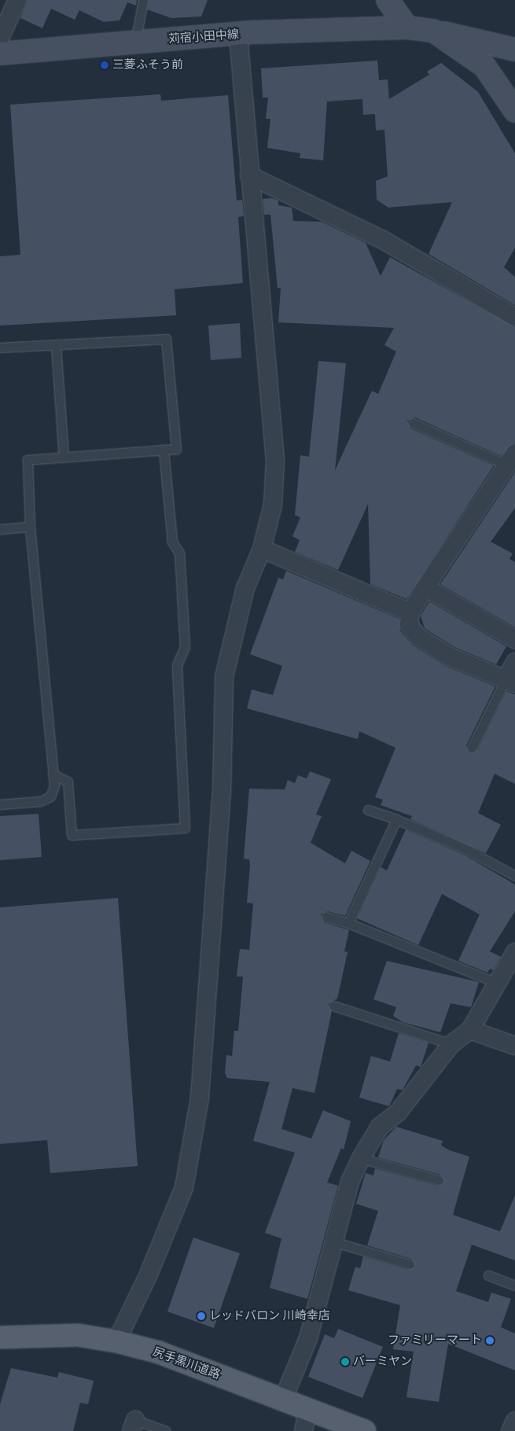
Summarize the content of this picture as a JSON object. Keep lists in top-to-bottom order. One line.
{"streets":{"main road":["尻手黒川道路"],"street":["苅宿小田中線"]},"places":["三菱ふそう前","レッドバロン 川崎幸店","ファミリーマート","バーミヤン"]}
